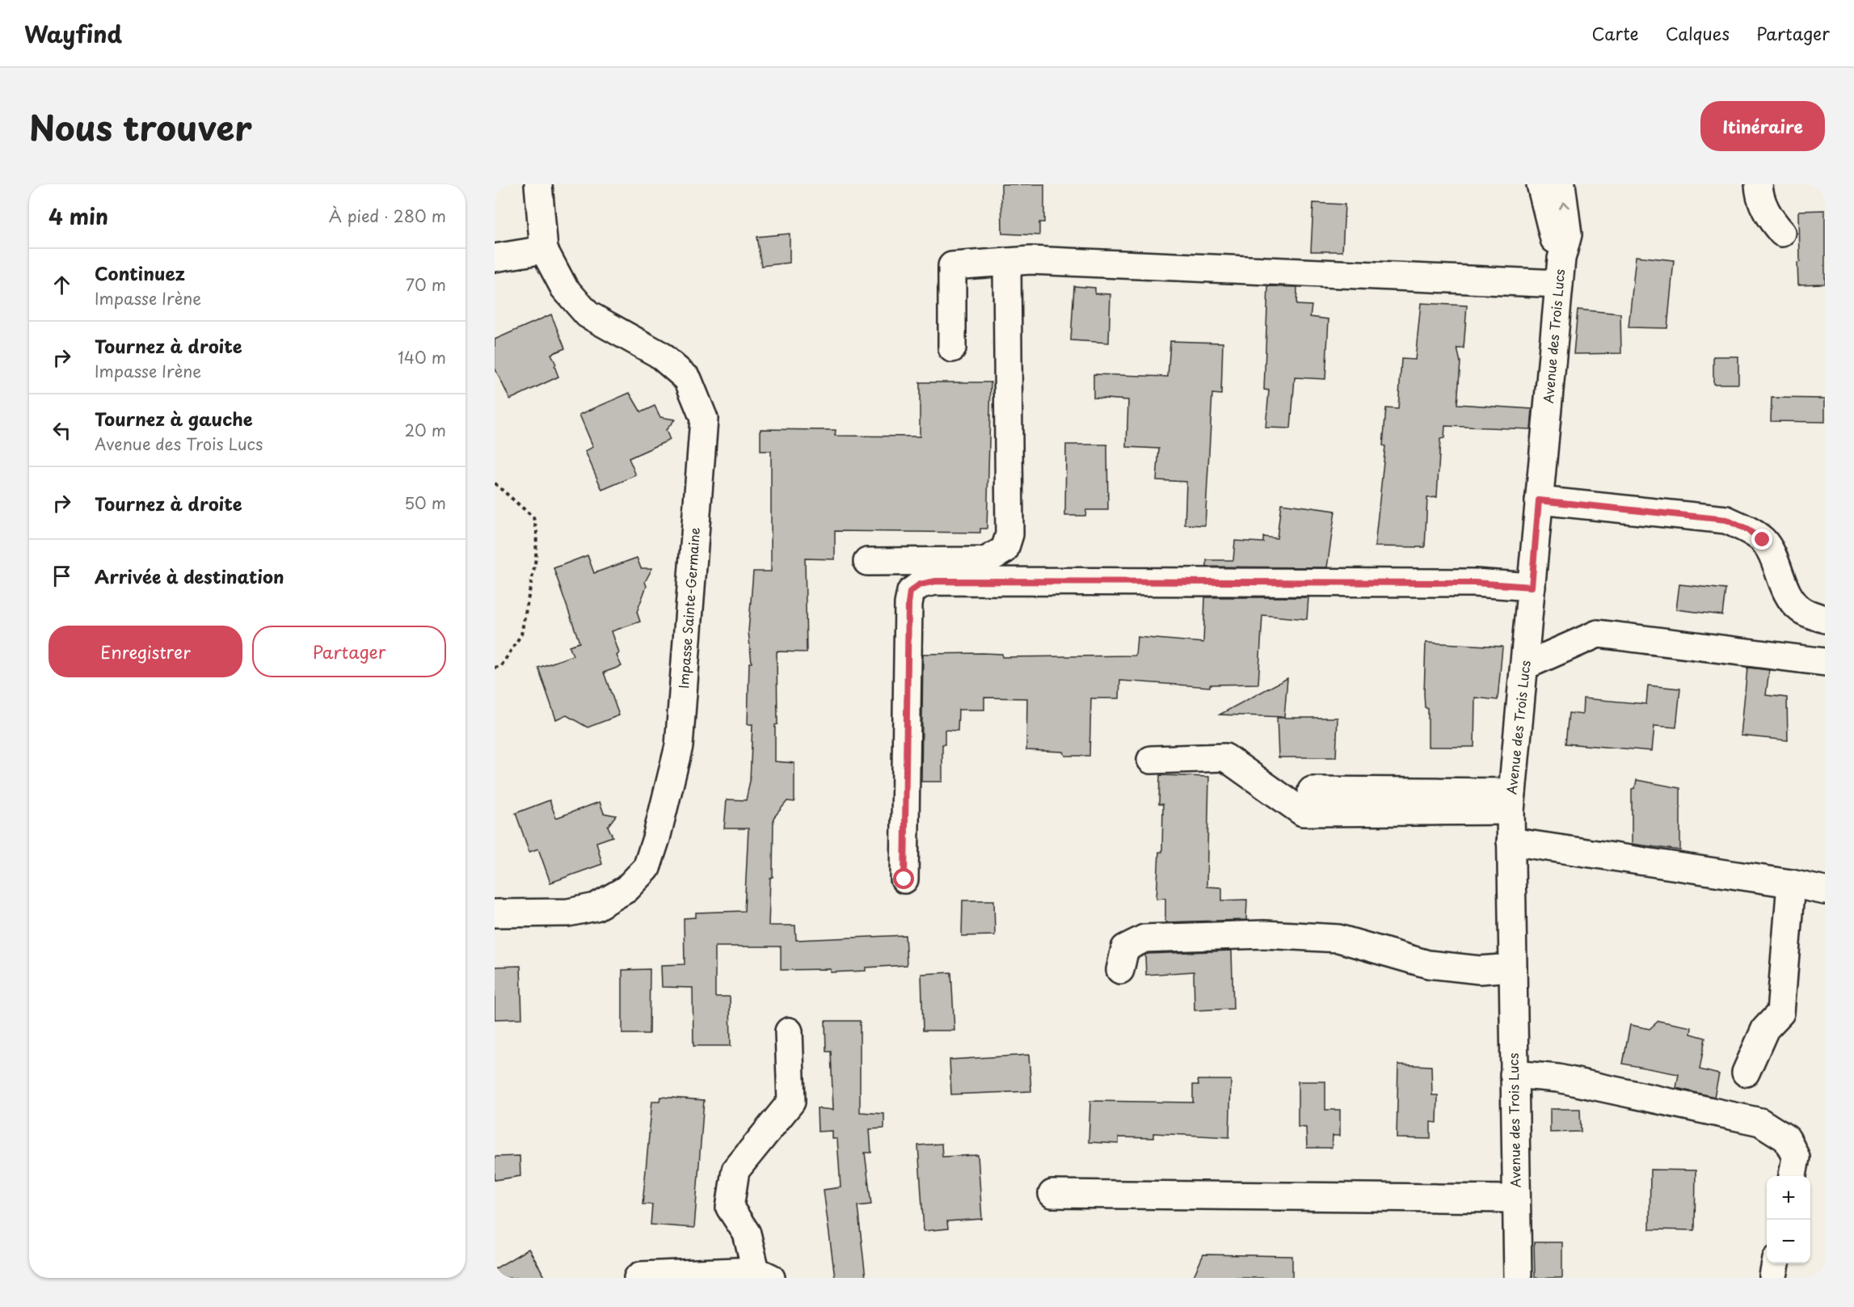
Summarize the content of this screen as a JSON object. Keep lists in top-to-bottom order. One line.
{"streets":{"street":["Avenue des Trois Lucs","Impasse Sainte-Germaine"]},"page":{"header":"Wayfind","nav":["Carte","Calques","Partager"],"title":"Nous trouver","buttons":["Itinéraire",["Enregistrer","Partager"]],"heading":["4 min","À pied · 280 m"],"list":[["Continuez","Impasse Irène","70 m"],["Tournez à droite","Impasse Irène","140 m"],["Tournez à gauche","Avenue des Trois Lucs","20 m"],["Tournez à droite","50 m"],"Arrivée à destination"],"map_buttons":["+","−"]}}
